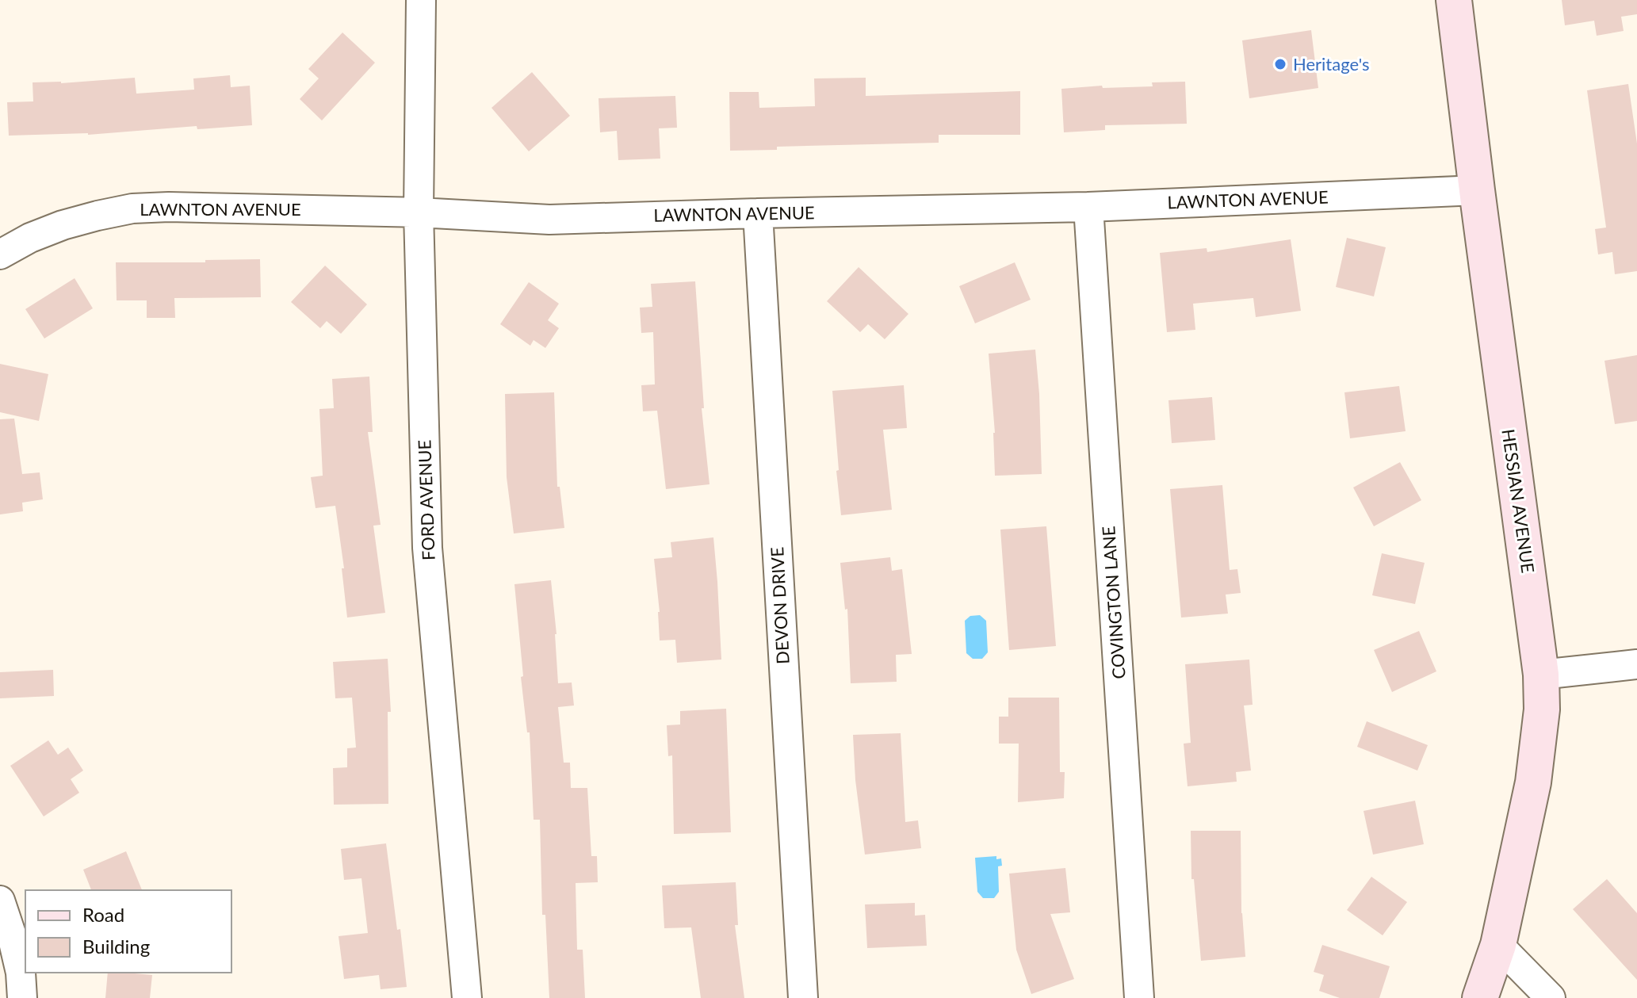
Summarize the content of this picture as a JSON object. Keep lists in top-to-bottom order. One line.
{"streets":{"main road":["HESSIAN AVENUE"],"street":["LAWNTON AVENUE","FORD AVENUE","COVINGTON LANE","DEVON DRIVE"]},"crossings":[["LAWNTON AVENUE","FORD AVENUE"],["LAWNTON AVENUE","HESSIAN AVENUE"],["LAWNTON AVENUE","COVINGTON LANE"],["LAWNTON AVENUE","DEVON DRIVE"]],"places":["Heritage's"],"legend":["Road","Building"]}
